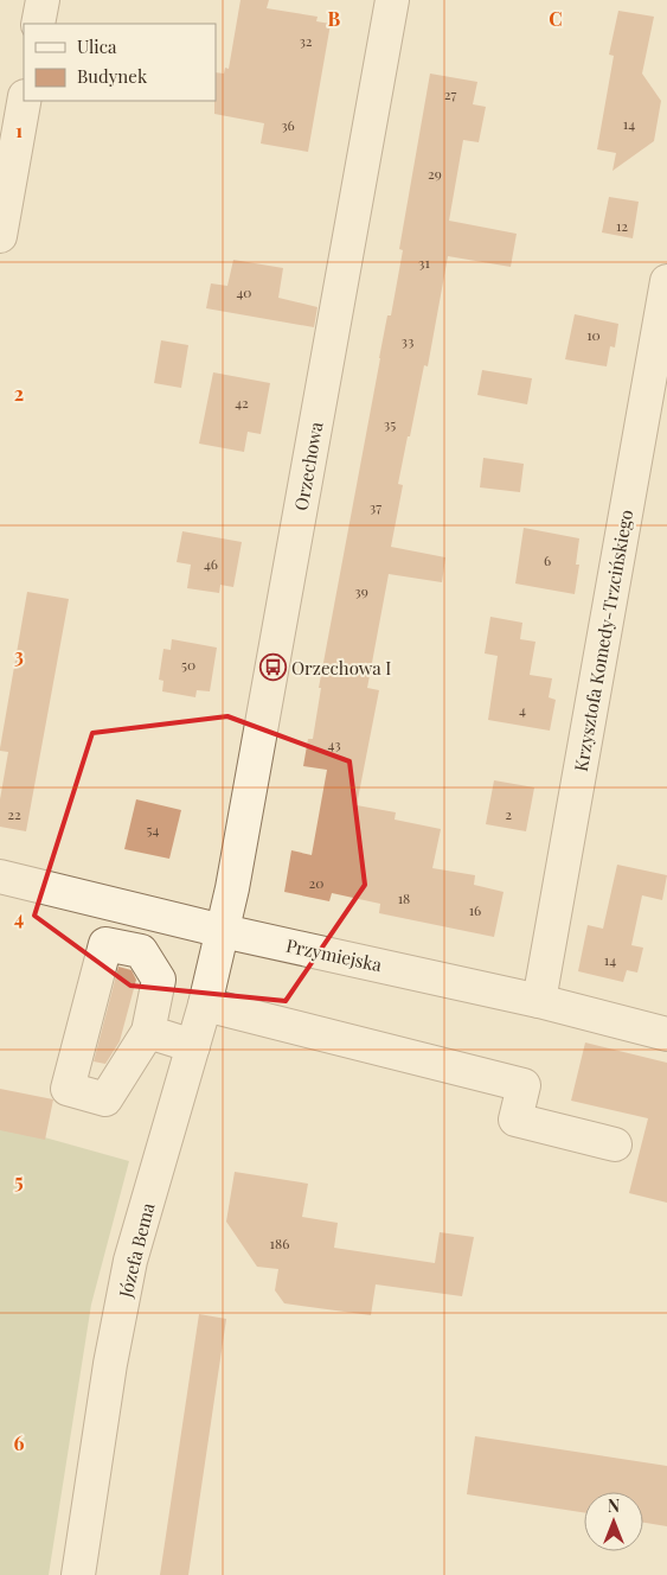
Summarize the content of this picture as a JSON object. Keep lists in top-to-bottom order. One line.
{"streets":{"street":["Orzechowa","Krzysztofa Komedy-Trzcińskiego","Przymiejska","Józefa Bema"]},"crossings":[["Orzechowa","Przymiejska"],["Orzechowa","Józefa Bema"],["Krzysztofa Komedy-Trzcińskiego","Przymiejska"],["Przymiejska","Józefa Bema"]],"places":{"bus stop":["Orzechowa I"]},"house_numbers":["32","27","14","36","29","12","31","40","10","33","42","35","37","6","46","39","50","4","43","22","2","54","20","18","16","14","186"],"legend":["Ulica","Budynek"],"north":"top","grid":{"columns":["B","C"],"rows":["1","2","3","4","5","6"]}}
